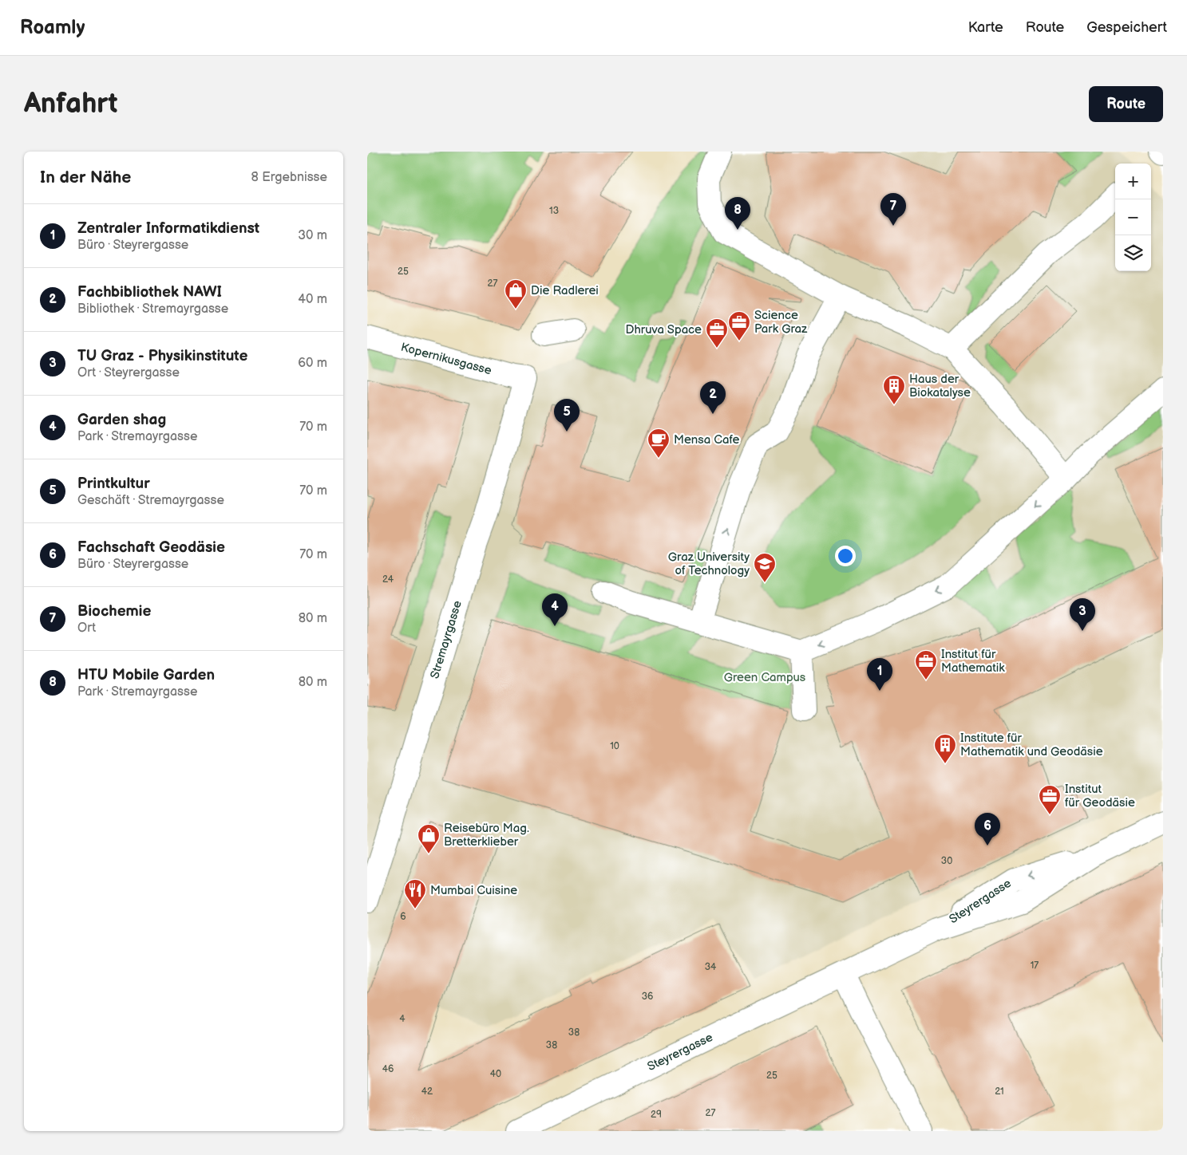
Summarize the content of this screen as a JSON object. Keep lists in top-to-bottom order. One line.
{"streets":{"street":["Kopernikusgasse","Stremayrgasse","Steyrergasse"]},"crossings":[["Kopernikusgasse","Stremayrgasse"]],"parks":["Green Campus"],"places":{"shop":["Die Radlerei","Reisebüro Mag. Bretterklieber"],"office":["Science Park Graz","Dhruva Space","Institut für Mathematik","Institut für Geodäsie"],"building":["Haus der Biokatalyse","Institute für Mathematik und Geodäsie"],"cafe":["Mensa Cafe"],"school or university":["Graz University of Technology"],"restaurant":["Mumbai Cuisine"]},"house_numbers":["13","25","27","24","10","30","6","17","34","36","4","38","38","46","40","25","42","21","27","29"],"page":{"header":"Roamly","nav":["Karte","Route","Gespeichert"],"buttons":"Route","title":"Anfahrt","heading":["In der Nähe","8 Ergebnisse"],"map_buttons":["+","−"],"pins":["7","8","2","5","4","3","1","6"],"list":[{"mark":"1","name":"Zentraler Informatikdienst","note":"Büro · Steyrergasse","value":"30 m"},{"mark":"2","name":"Fachbibliothek NAWI","note":"Bibliothek · Stremayrgasse","value":"40 m"},{"mark":"3","name":"TU Graz - Physikinstitute","note":"Ort · Steyrergasse","value":"60 m"},{"mark":"4","name":"Garden shag","note":"Park · Stremayrgasse","value":"70 m"},{"mark":"5","name":"Printkultur","note":"Geschäft · Stremayrgasse","value":"70 m"},{"mark":"6","name":"Fachschaft Geodäsie","note":"Büro · Steyrergasse","value":"70 m"},{"mark":"7","name":"Biochemie","note":"Ort","value":"80 m"},{"mark":"8","name":"HTU Mobile Garden","note":"Park · Stremayrgasse","value":"80 m"}]}}
